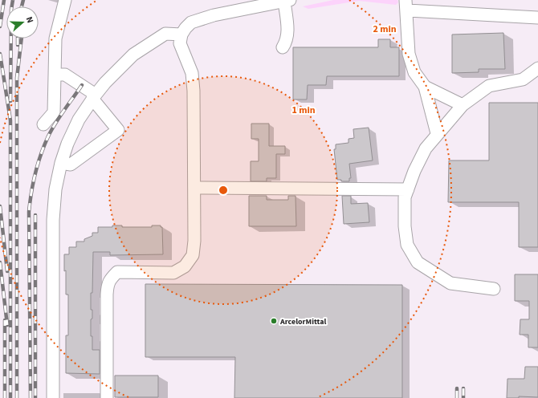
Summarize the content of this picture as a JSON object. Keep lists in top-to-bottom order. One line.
{"places":["ArcelorMittal"],"north":"right","rings":["2 min","1 min"]}
